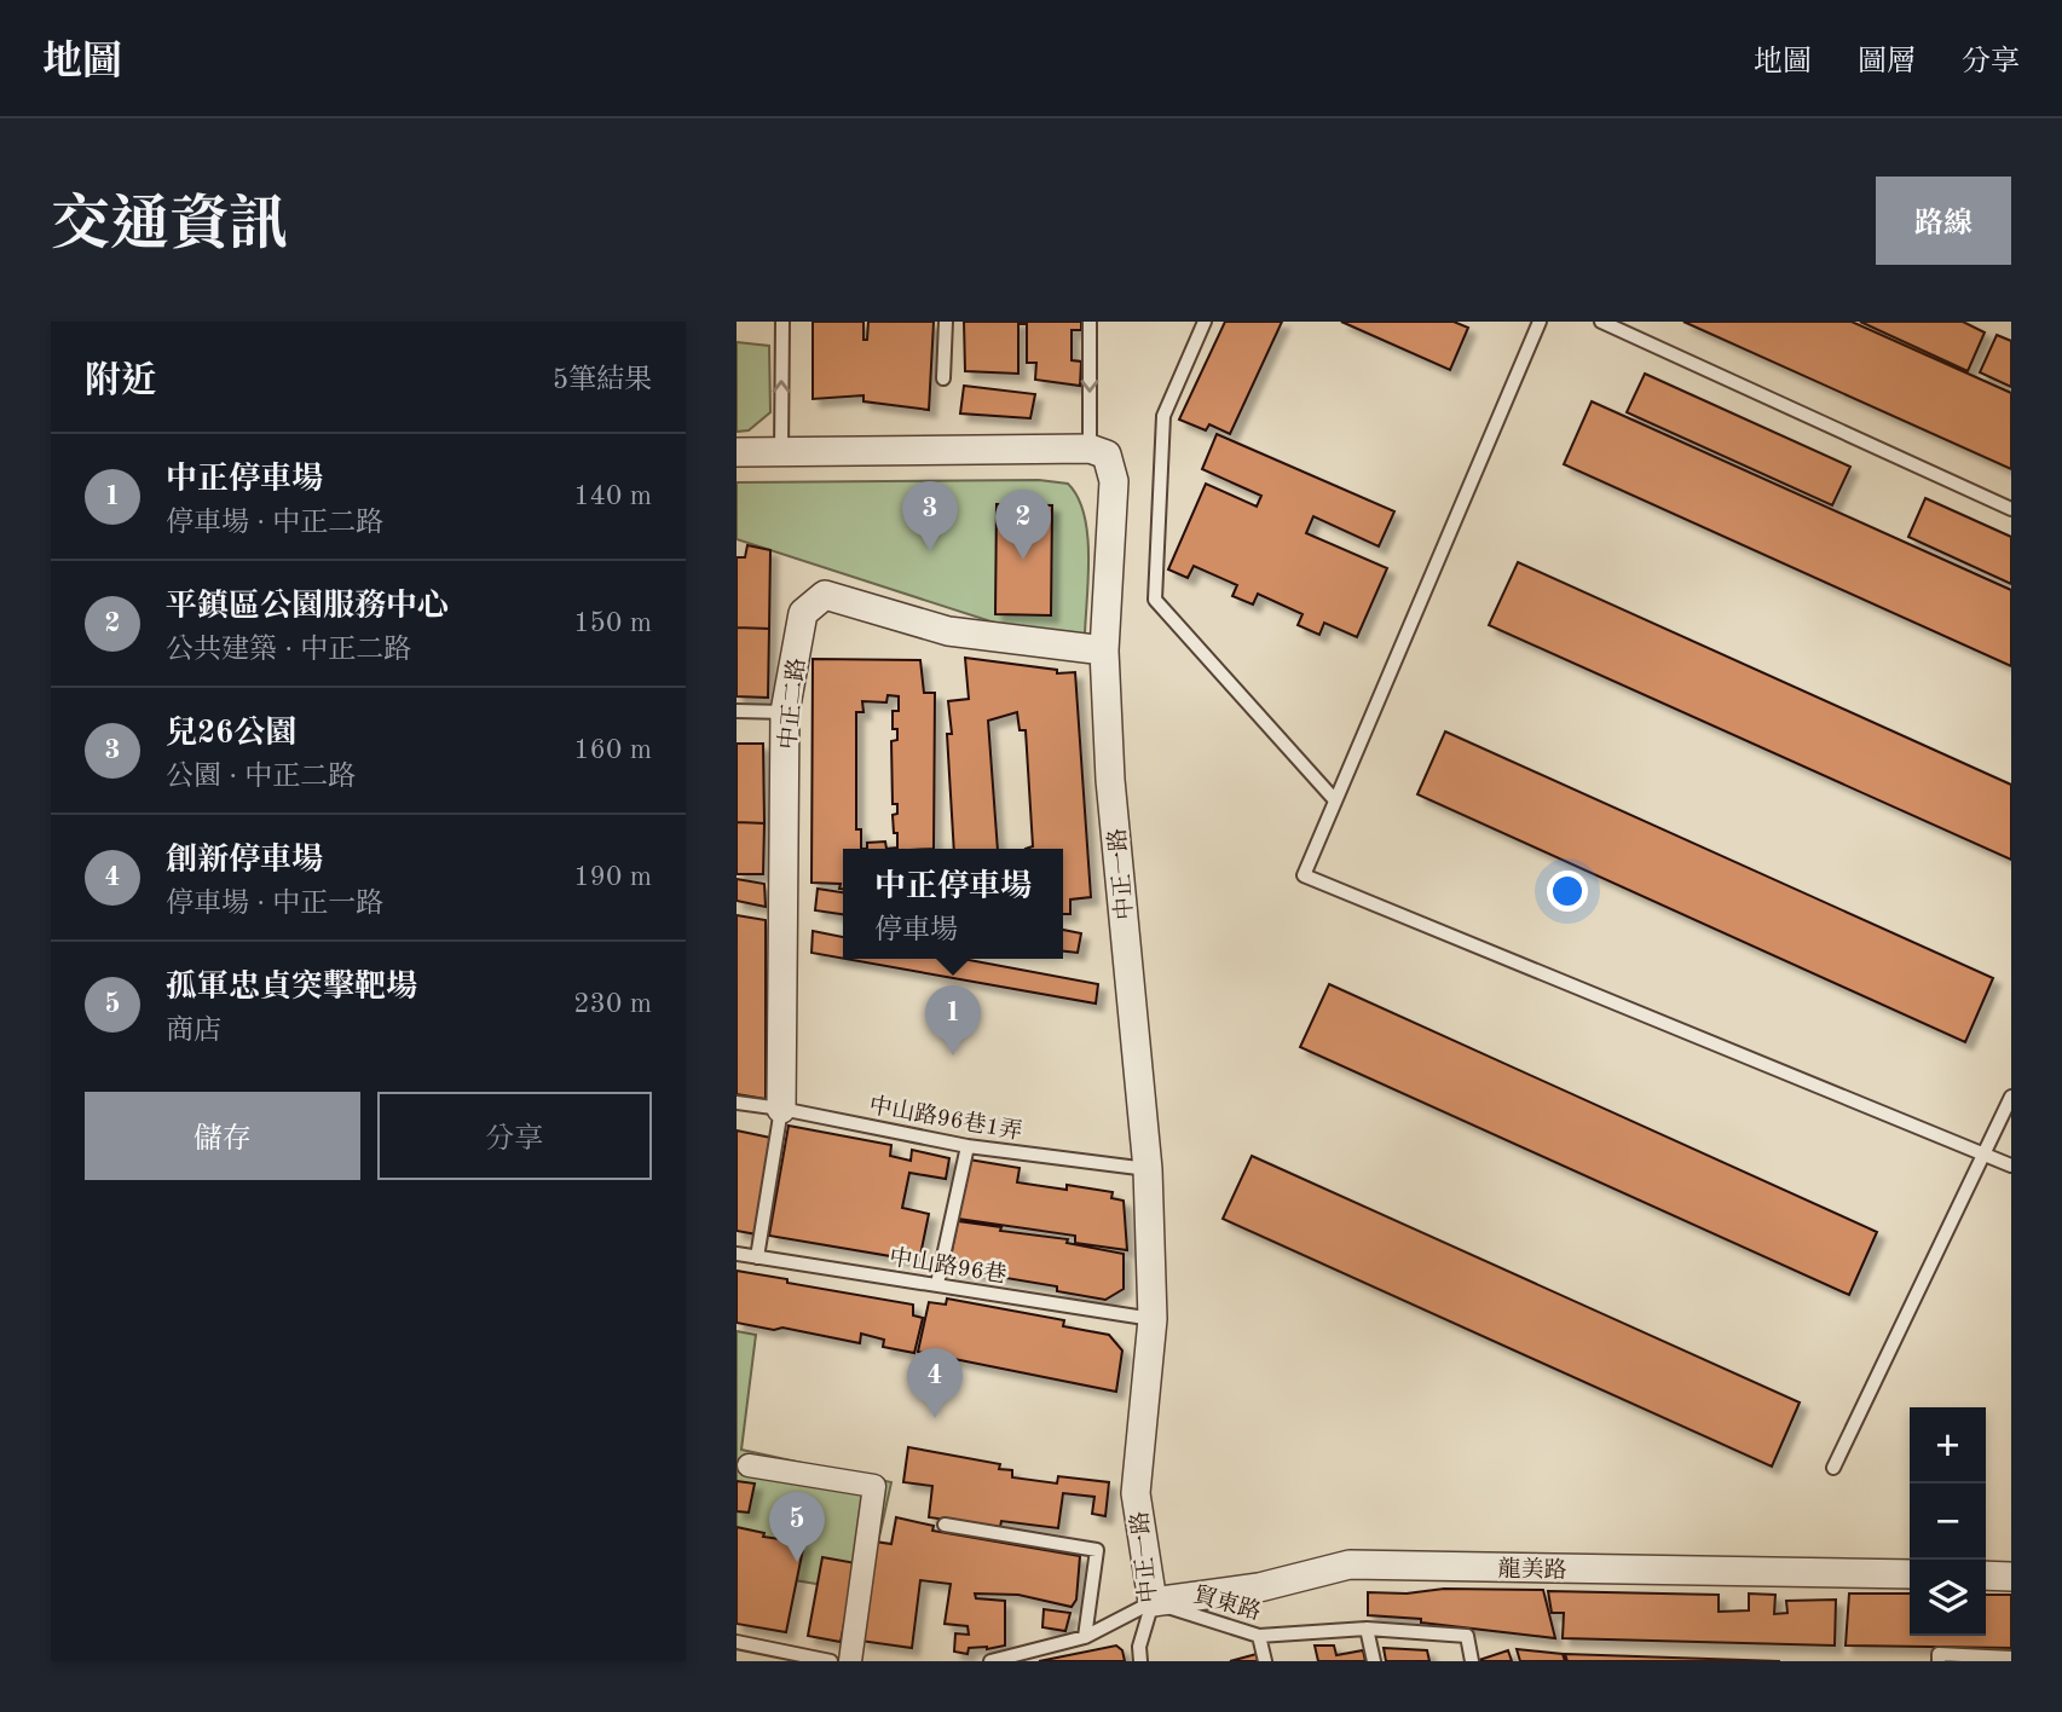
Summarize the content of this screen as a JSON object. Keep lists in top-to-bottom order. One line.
{"streets":{"street":["中正二路","中正一路","龍美路"],"lane":["中山路96巷1弄","中山路96巷","貿東路"]},"crossings":[["中正二路","中正一路"],["中正二路","中山路96巷1弄"],["中正一路","中山路96巷1弄"],["中正一路","中山路96巷"],["中正一路","龍美路"],["中正一路","貿東路"],["龍美路","貿東路"]],"page":{"header":"地圖","nav":["地圖","圖層","分享"],"title":"交通資訊","buttons":["路線",["儲存","分享"]],"heading":["附近","5筆結果"],"list":[{"mark":"1","name":"中正停車場","note":"停車場 · 中正二路","value":"140 m"},{"mark":"2","name":"平鎮區公園服務中心","note":"公共建築 · 中正二路","value":"150 m"},{"mark":"3","name":"兒26公園","note":"公園 · 中正二路","value":"160 m"},{"mark":"4","name":"創新停車場","note":"停車場 · 中正一路","value":"190 m"},{"mark":"5","name":"孤軍忠貞突擊靶場","note":"商店","value":"230 m"}],"pins":["3","2","1","4","5"],"popup":["中正停車場","停車場"],"map_buttons":["+","−"]}}
